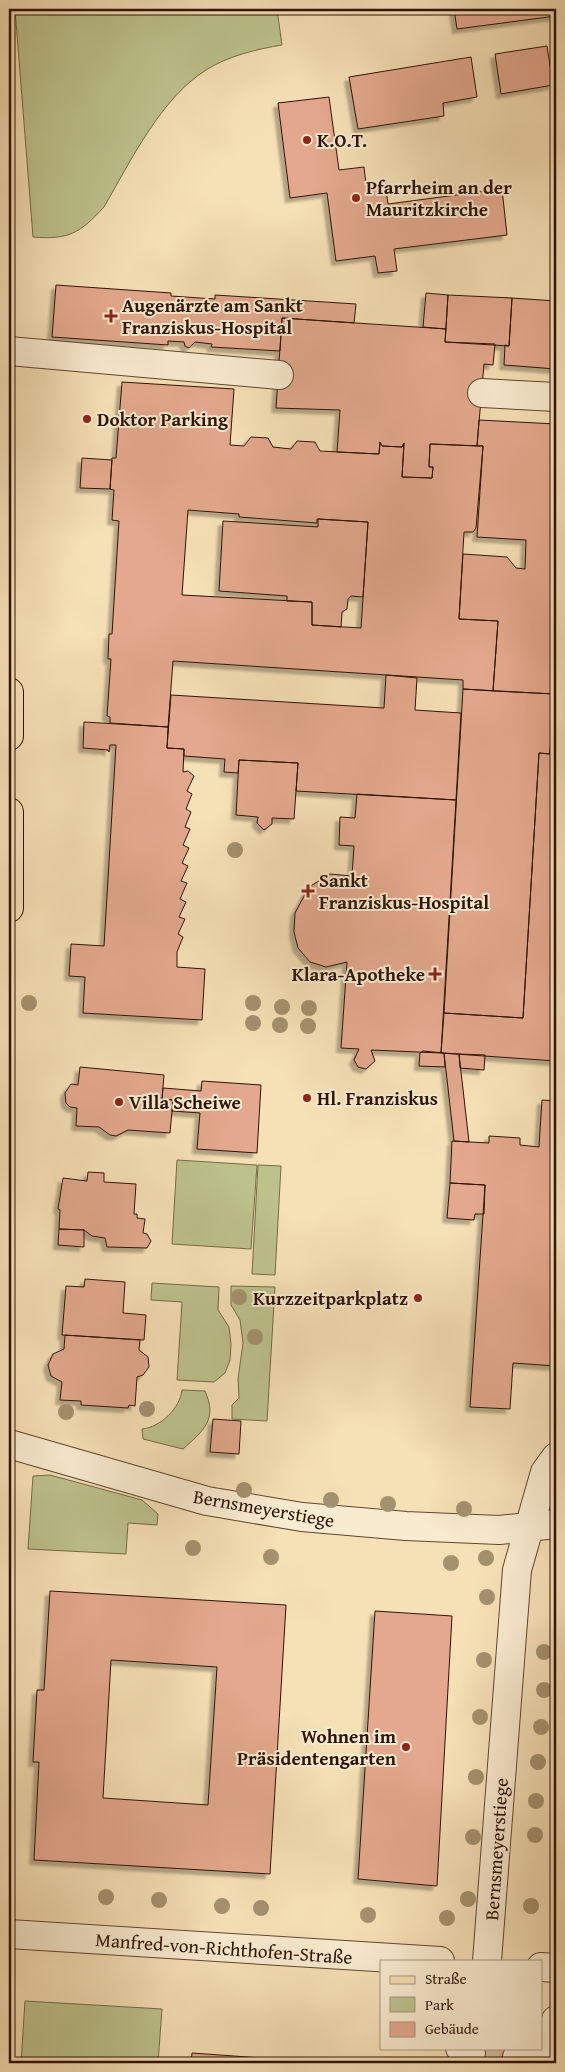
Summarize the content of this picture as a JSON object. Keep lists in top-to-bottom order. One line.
{"streets":{"street":["Bernsmeyerstiege","Manfred-von-Richthofen-Straße"]},"places":{"other":["K.O.T.","Pfarrheim an der Mauritzkirche","Doktor Parking","Hl. Franziskus","Villa Scheiwe","Kurzzeitparkplatz","Wohnen im Präsidentengarten"],"health":["Augenärzte am Sankt Franziskus-Hospital","Sankt Franziskus-Hospital","Klara-Apotheke"]},"legend":["Straße","Park","Gebäude"]}
